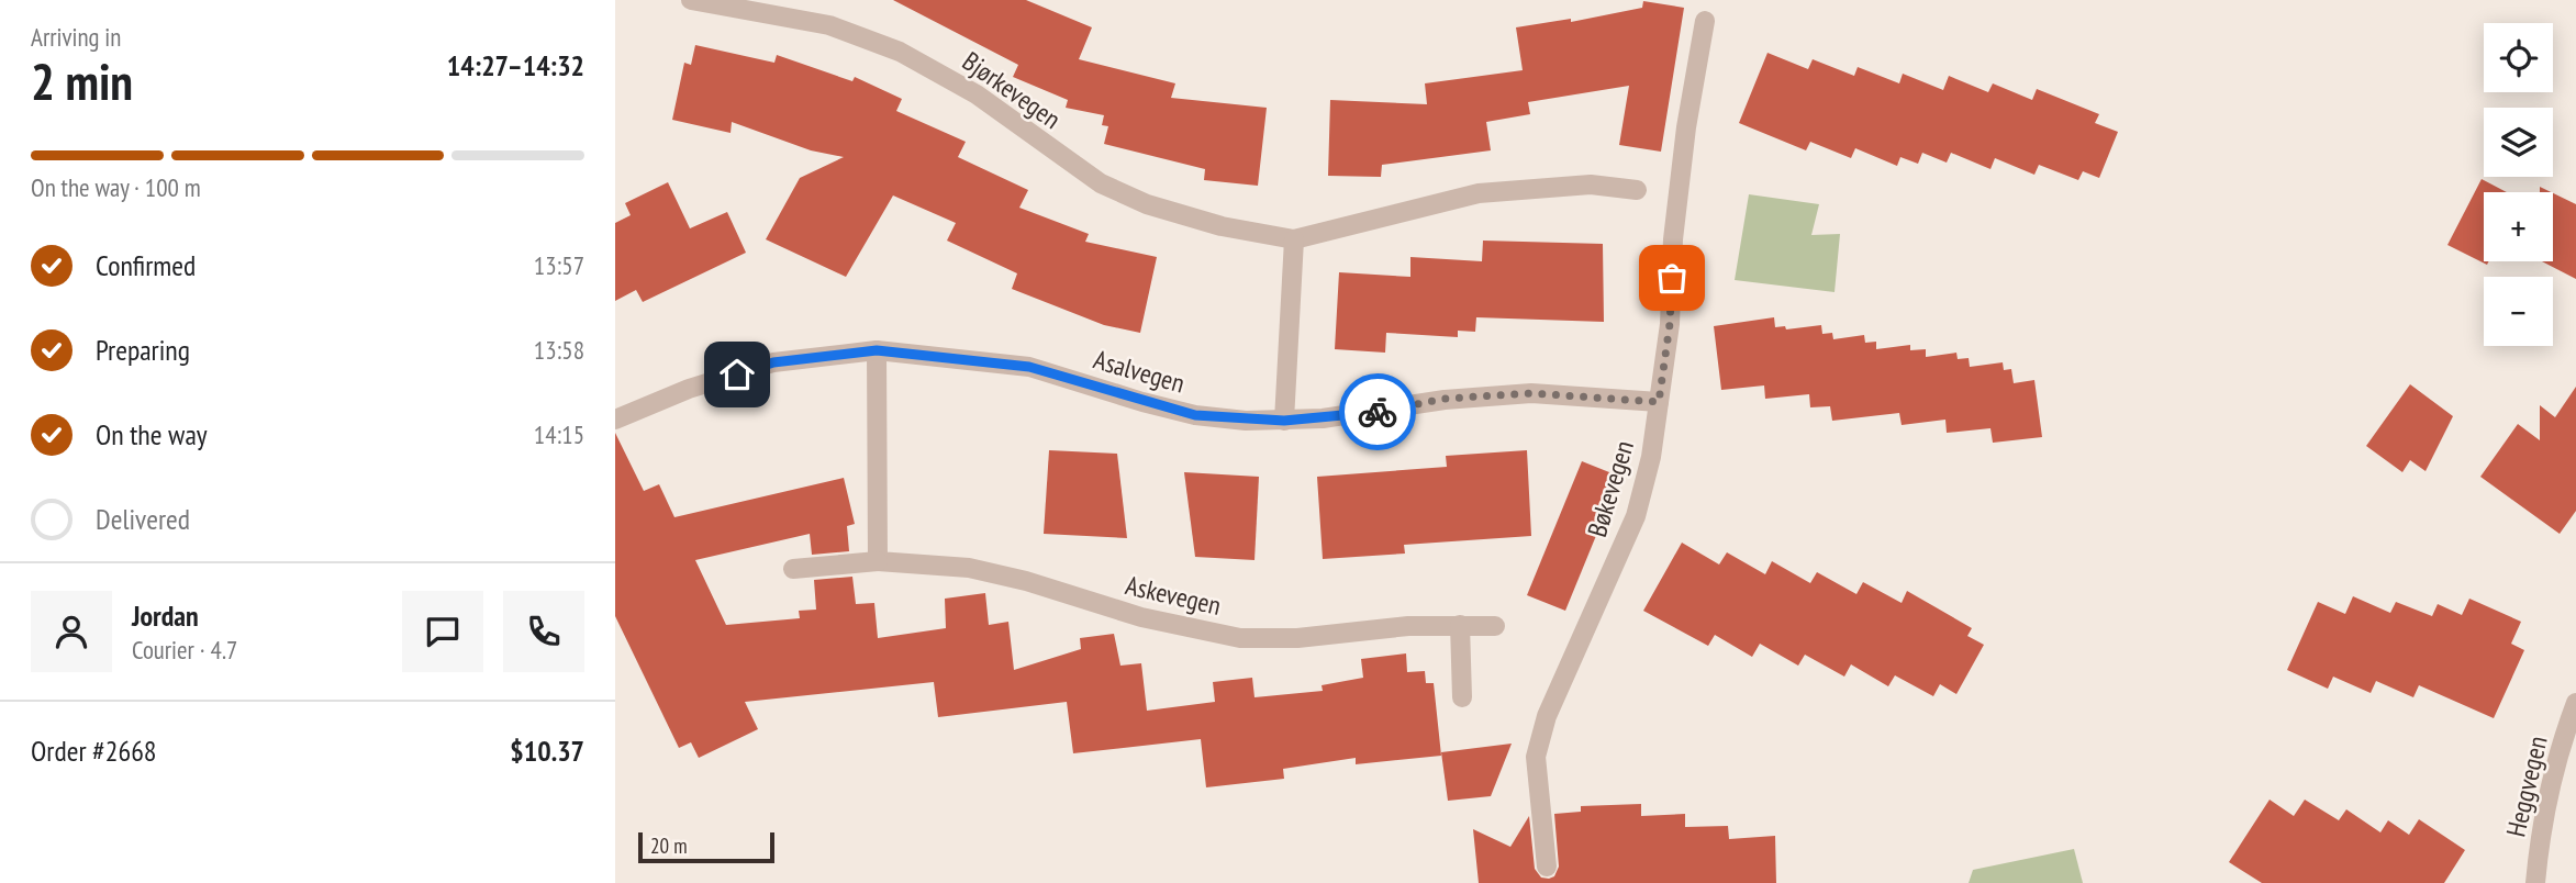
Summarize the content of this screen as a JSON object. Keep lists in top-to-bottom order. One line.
{"streets":{"street":["Bjørkevegen","Asalvegen","Bøkevegen","Askevegen","Heggvegen"]},"crossings":[["Asalvegen","Bøkevegen"]],"scale_bar":"20 m","page":{"heading":["2 min","Arriving in","14:27–14:32"],"panel":["Jordan","Courier · 4.7","Order #2668","$10.37"],"map_buttons":["+","−"],"bar":"On the way · 100 m","list":[["Confirmed","13:57"],["Preparing","13:58"],["On the way","14:15"],"Delivered"],"scale":"20 m"}}
